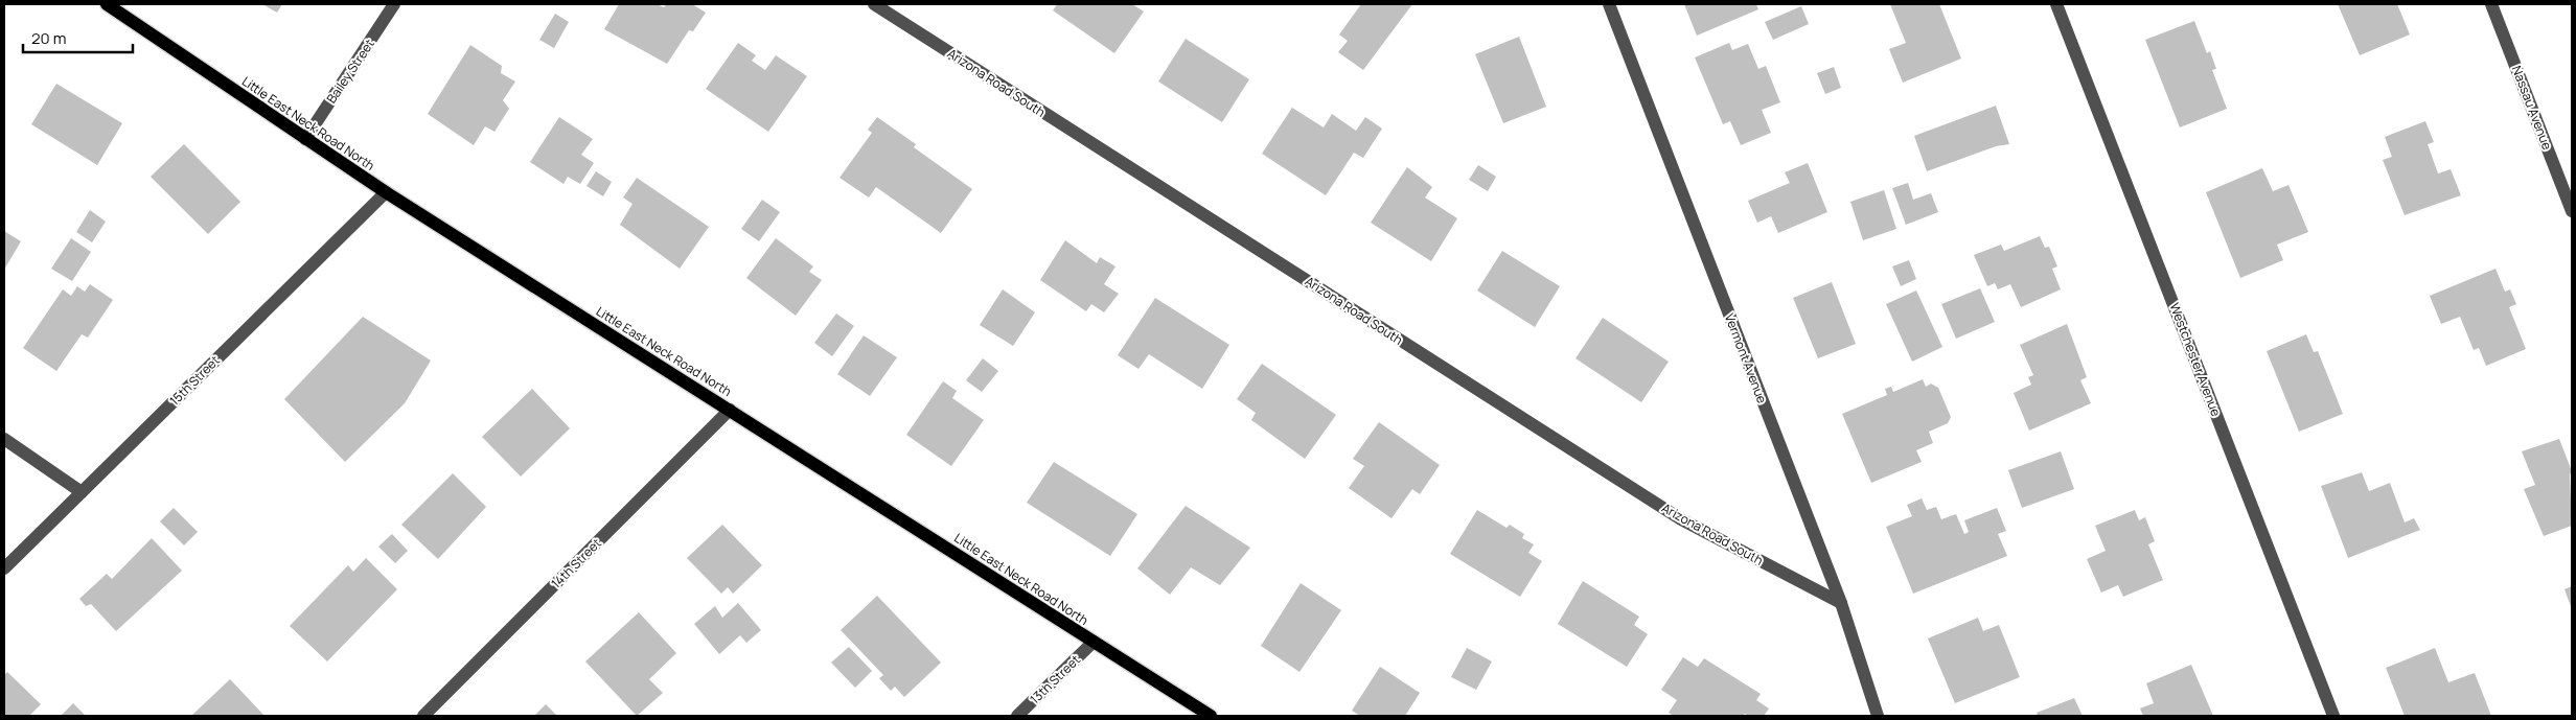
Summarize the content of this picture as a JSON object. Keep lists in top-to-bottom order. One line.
{"streets":{"main road":["Little East Neck Road North"],"street":["Bailey Street","Arizona Road South","Nassau Avenue","Vermont Avenue","Westchester Avenue","15th Street","14th Street","13th Street"]},"crossings":[["Bailey Street","Little East Neck Road North"],["Arizona Road South","Vermont Avenue"],["Little East Neck Road North","15th Street"],["Little East Neck Road North","14th Street"],["Little East Neck Road North","13th Street"]],"scale_bar":"20 m"}
